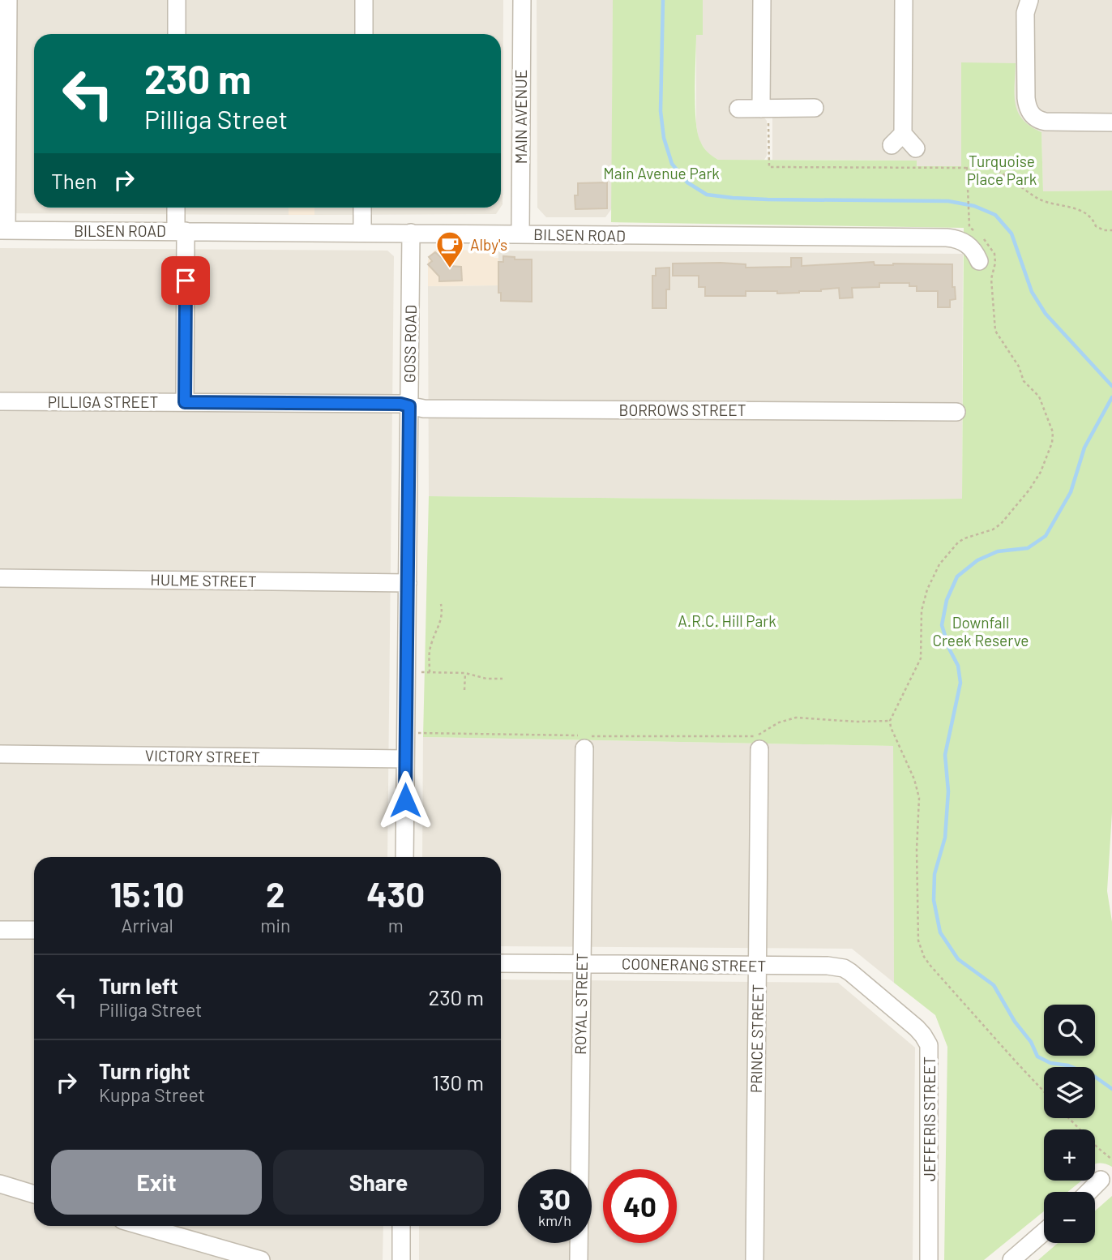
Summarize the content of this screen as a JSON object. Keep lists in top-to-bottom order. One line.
{"streets":{"street":["MAIN AVENUE","BILSEN ROAD","GOSS ROAD","PILLIGA STREET","BORROWS STREET","HULME STREET","VICTORY STREET","COONERANG STREET","ROYAL STREET","PRINCE STREET","JEFFERIS STREET"]},"crossings":[["MAIN AVENUE","BILSEN ROAD"],["BILSEN ROAD","GOSS ROAD"],["GOSS ROAD","PILLIGA STREET"],["GOSS ROAD","BORROWS STREET"],["GOSS ROAD","HULME STREET"],["GOSS ROAD","VICTORY STREET"],["PILLIGA STREET","BORROWS STREET"],["COONERANG STREET","ROYAL STREET"],["COONERANG STREET","PRINCE STREET"],["COONERANG STREET","JEFFERIS STREET"]],"parks":["Turquoise Place Park","Main Avenue Park","A.R.C. Hill Park","Downfall Creek Reserve"],"places":{"cafe":["Alby's"]},"page":{"turn":["230 m","Pilliga Street"],"then":"Then","eta":["15:10","Arrival","2","min","430","m"],"list":[{"name":"Turn left","note":"Pilliga Street","value":"230 m"},{"name":"Turn right","note":"Kuppa Street","value":"130 m"}],"map_buttons":["+","−"],"buttons":["Exit","Share"],"speed":"30 km/h","limit":"40"}}
